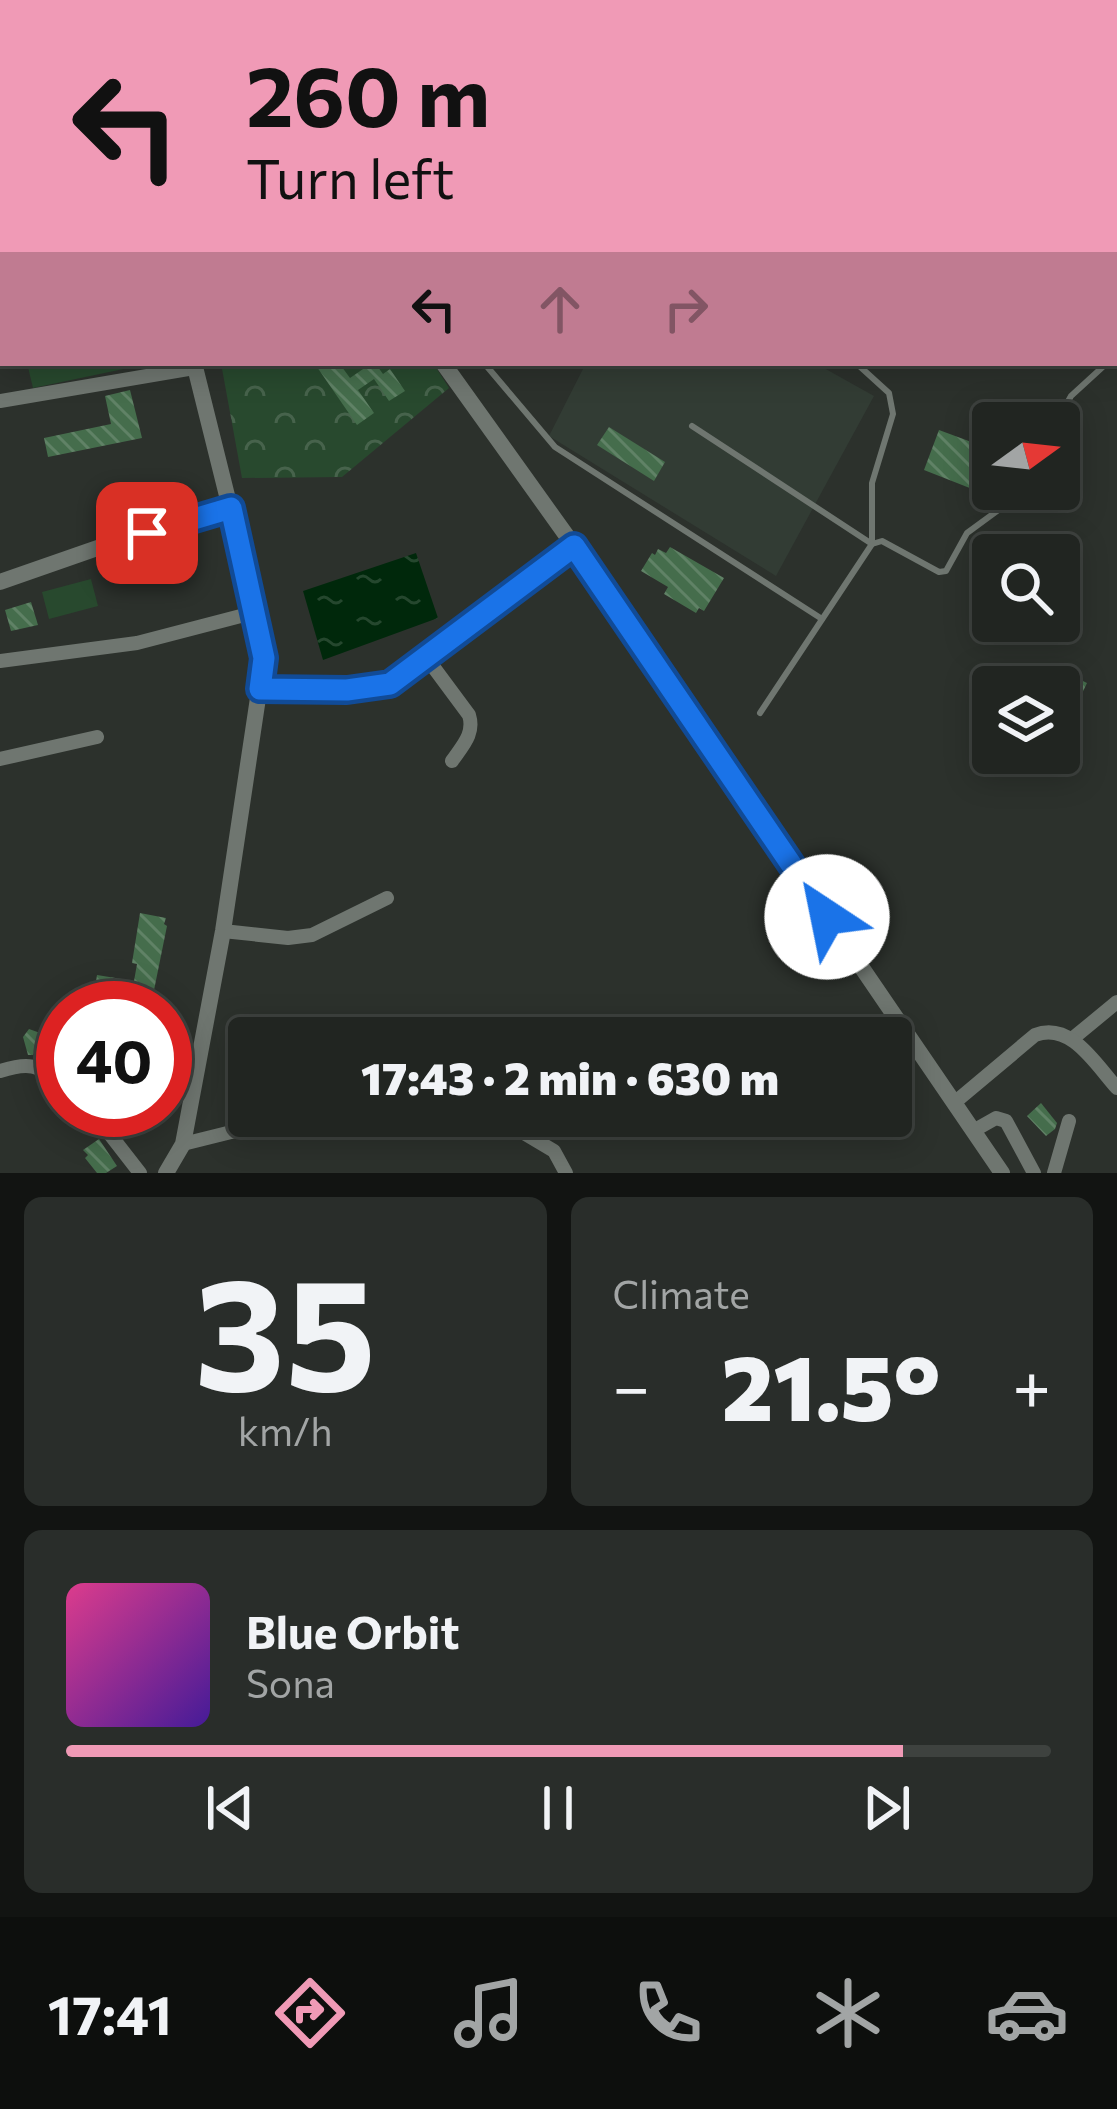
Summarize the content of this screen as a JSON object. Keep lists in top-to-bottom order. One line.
{"north":"right","page":{"turn":["260 m","Turn left"],"limit":"40","trip":"17:43 · 2 min · 630 m","tile":[["35","km/h"],"Climate"],"heat":["−","21.5°","+"],"song":["Blue Orbit","Sona"],"tabs":"17:41"}}
